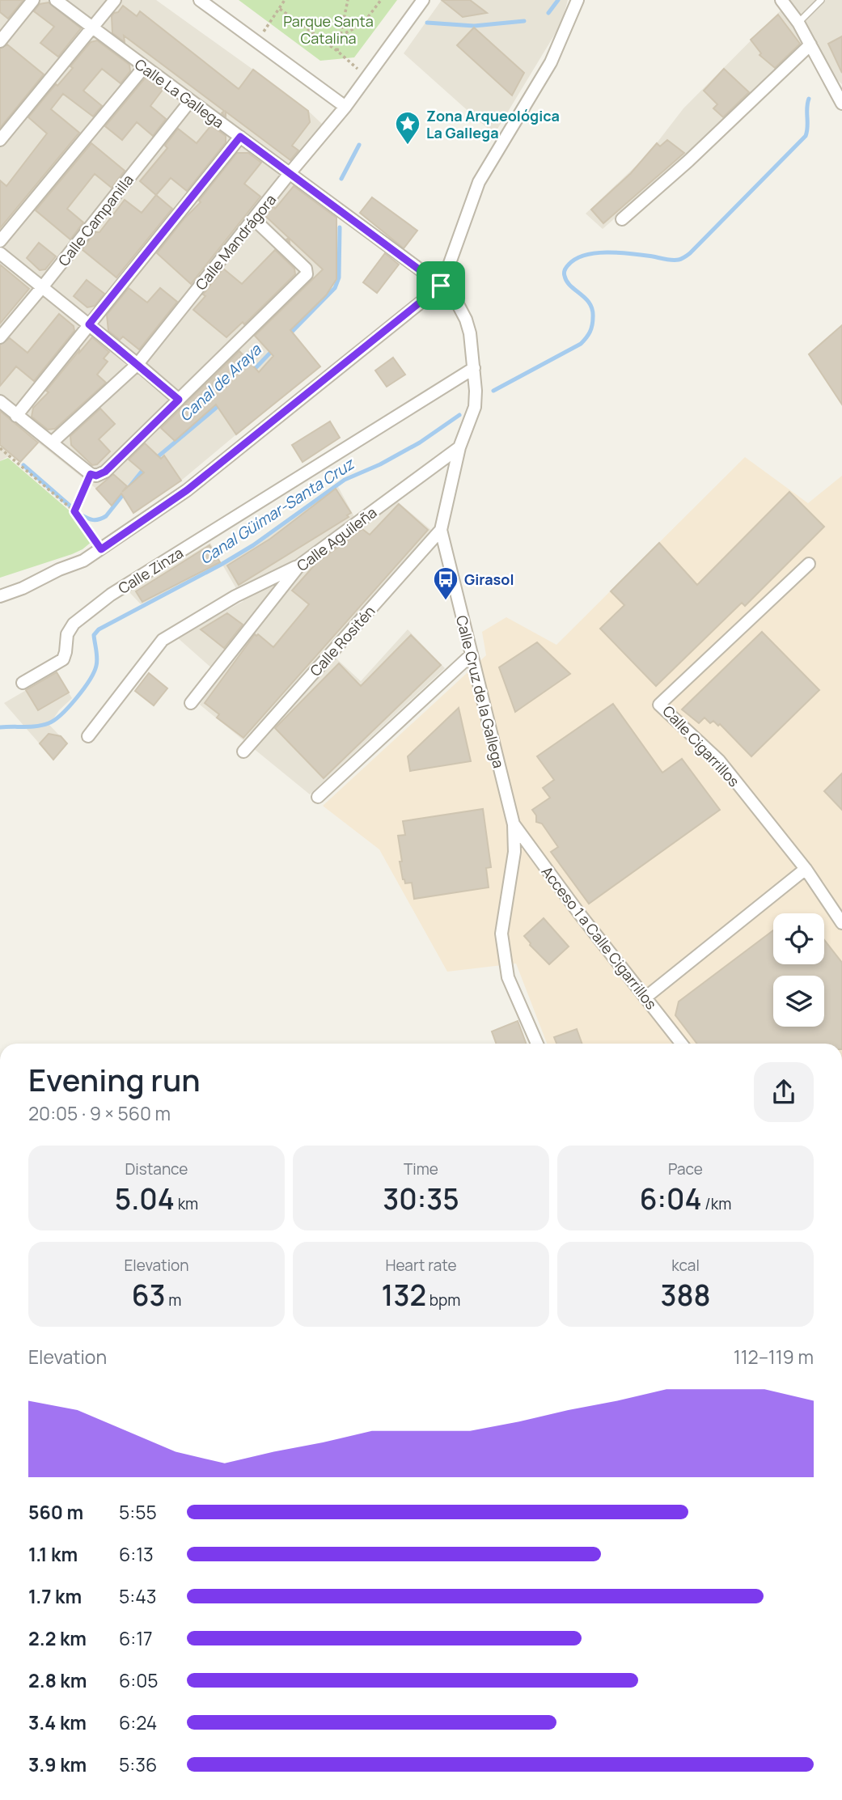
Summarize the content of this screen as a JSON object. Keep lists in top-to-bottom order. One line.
{"streets":{"street":["Calle La Gallega","Calle Campanilla","Calle Mandrágora","Calle Aguileña","Calle Zinza","Calle Rositén","Calle Cruz de la Gallega","Calle Cigarrillos","Acceso 1 a Calle Cigarrillos"]},"crossings":[["Calle La Gallega","Calle Campanilla"],["Calle La Gallega","Calle Mandrágora"],["Calle La Gallega","Calle Cruz de la Gallega"],["Calle Aguileña","Calle Cruz de la Gallega"],["Calle Zinza","Calle Cruz de la Gallega"],["Calle Rositén","Calle Cruz de la Gallega"],["Calle Cruz de la Gallega","Acceso 1 a Calle Cigarrillos"]],"water":["Canal de Araya","Canal Güímar-Santa Cruz"],"parks":["Parque Santa Catalina"],"places":{"place":["Zona Arqueológica La Gallega"],"bus stop":["Girasol"]},"page":{"heading":["Evening run","20:05 · 9 × 560 m"],"stats":[["Distance","5.04 km"],["Time","30:35"],["Pace","6:04 /km"],["Elevation","63 m"],["Heart rate","132 bpm"],["kcal","388"]],"chart":["Elevation","112–119 m"],"list":[{"name":"560 m","note":"5:55"},{"name":"1.1 km","note":"6:13"},{"name":"1.7 km","note":"5:43"},{"name":"2.2 km","note":"6:17"},{"name":"2.8 km","note":"6:05"},{"name":"3.4 km","note":"6:24"},{"name":"3.9 km","note":"5:36"}]}}
